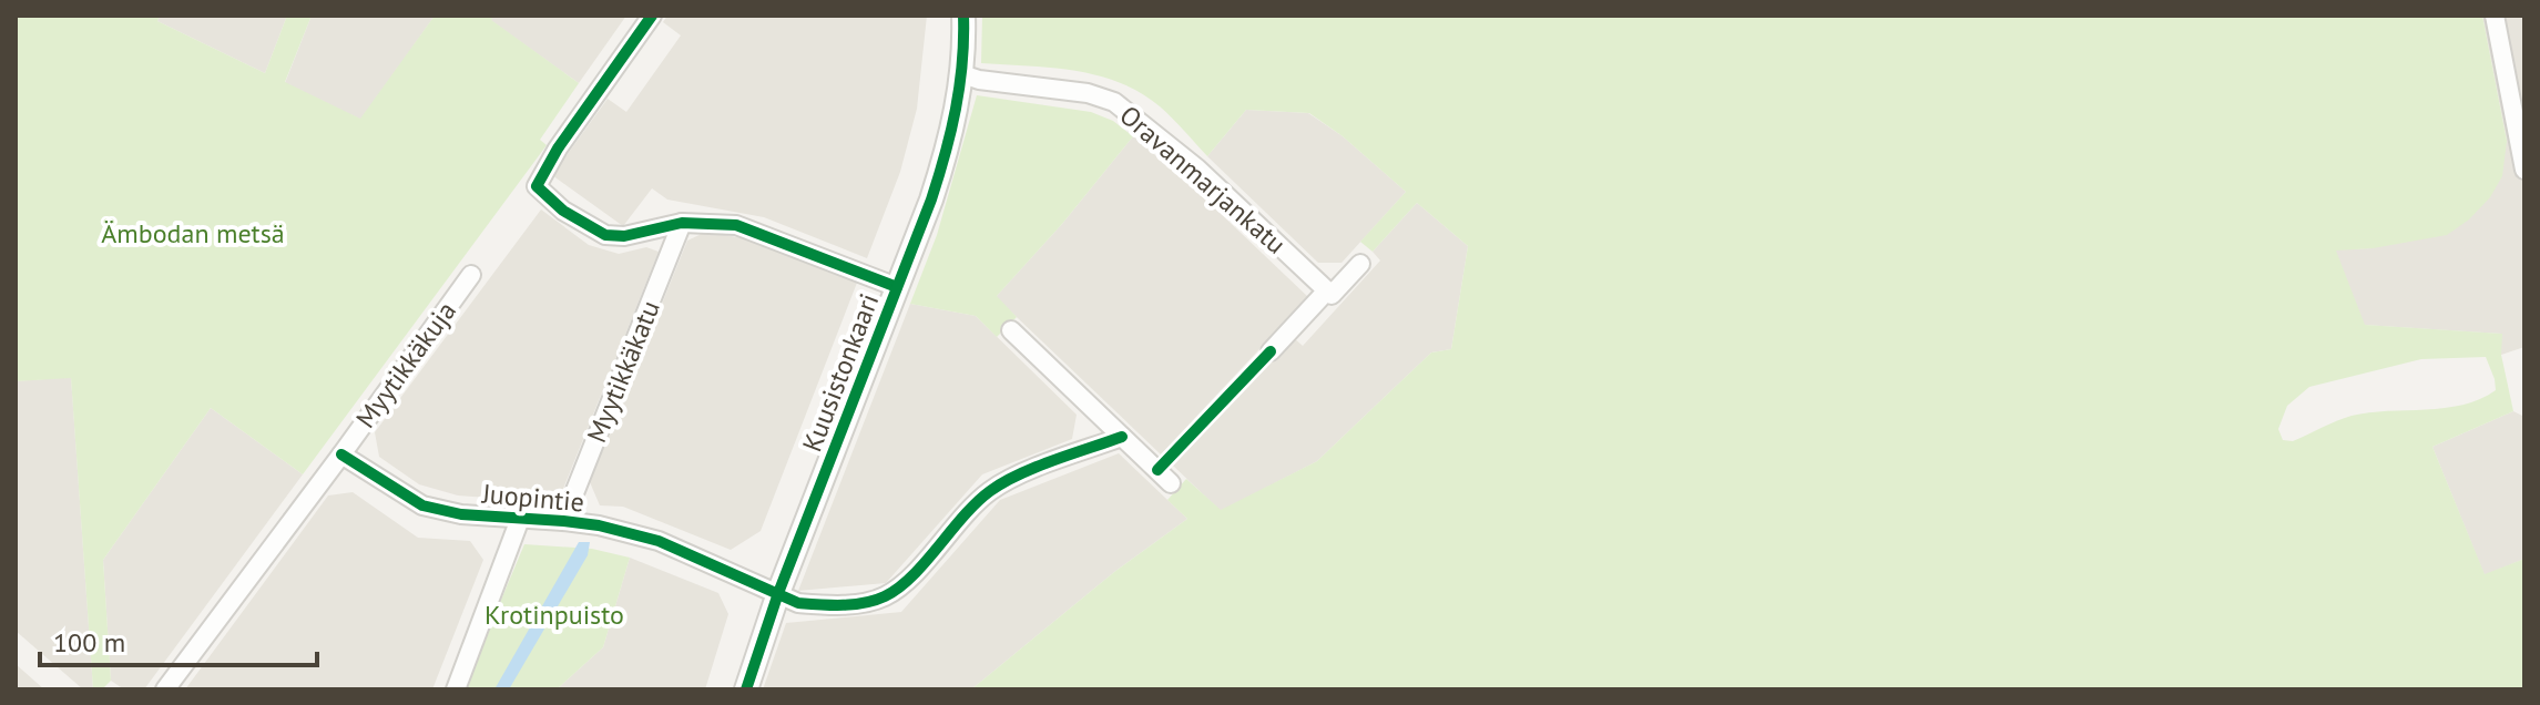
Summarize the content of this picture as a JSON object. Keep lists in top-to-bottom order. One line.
{"streets":{"street":["Oravanmarjankatu","Myytikkäkuja","Myytikkäkatu","Kuusistonkaari","Juopintie"]},"crossings":[["Oravanmarjankatu","Kuusistonkaari"],["Myytikkäkuja","Juopintie"],["Myytikkäkatu","Juopintie"],["Kuusistonkaari","Juopintie"]],"parks":["Ämbodan metsä","Krotinpuisto"],"scale_bar":"100 m"}
